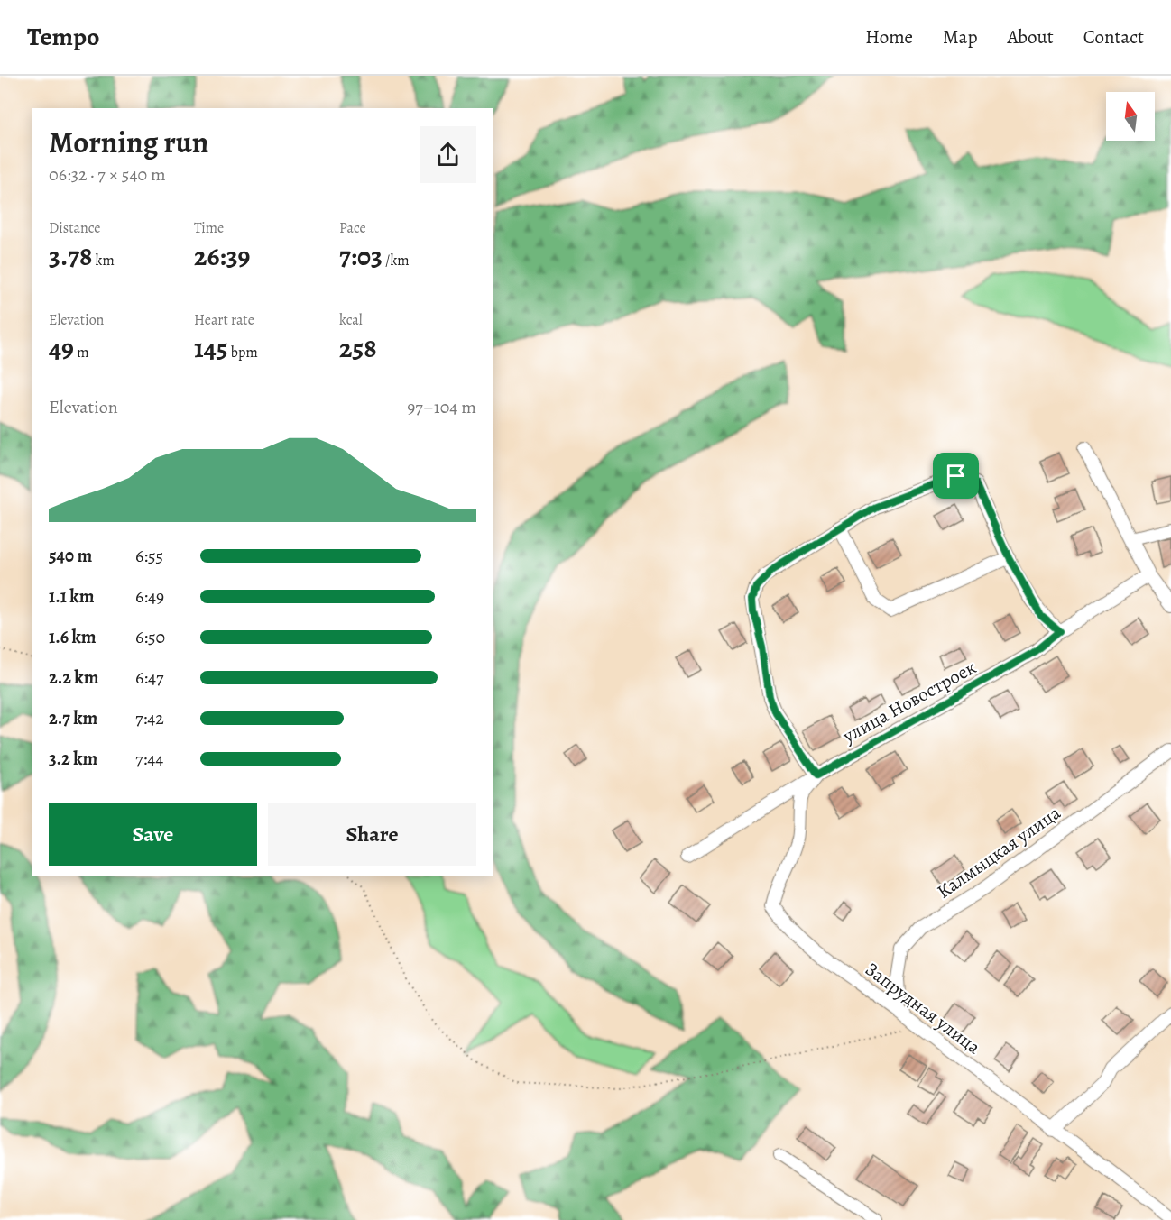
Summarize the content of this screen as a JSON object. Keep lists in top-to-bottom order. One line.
{"streets":{"street":["улица Новостроек","Калмыцкая улица","Запрудная улица"]},"crossings":[["улица Новостроек","Запрудная улица"],["Калмыцкая улица","Запрудная улица"]],"north":"top","page":{"header":"Tempo","nav":["Home","Map","About","Contact"],"heading":["Morning run","06:32 · 7 × 540 m"],"stats":[["Distance","3.78 km"],["Time","26:39"],["Pace","7:03 /km"],["Elevation","49 m"],["Heart rate","145 bpm"],["kcal","258"]],"chart":["Elevation","97–104 m"],"list":[{"name":"540 m","note":"6:55"},{"name":"1.1 km","note":"6:49"},{"name":"1.6 km","note":"6:50"},{"name":"2.2 km","note":"6:47"},{"name":"2.7 km","note":"7:42"},{"name":"3.2 km","note":"7:44"}],"buttons":["Save","Share"]}}
